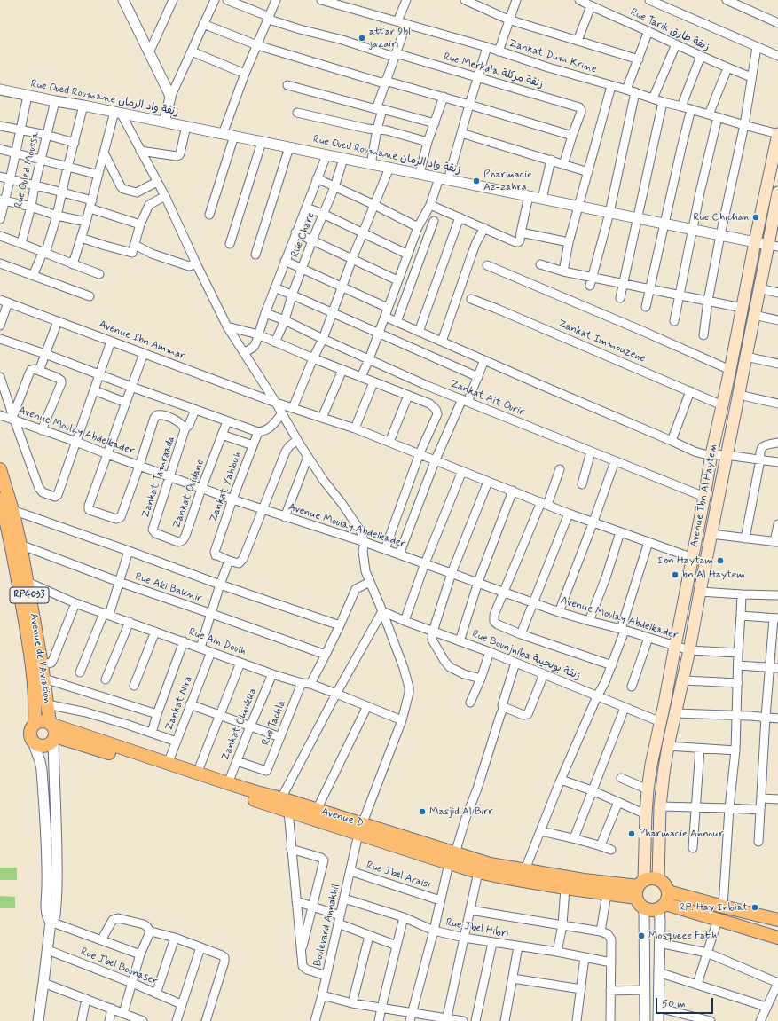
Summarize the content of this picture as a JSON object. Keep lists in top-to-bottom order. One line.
{"streets":{"main road":["Avenue Ibn Al Haytem","RP4033","Avenue de l'Aviation","Avenue D"],"street":["Rue Tarik زنقة طارق","Zankat Dum Krine","Rue Merkala زنقة مركلة","Rue Oued Roumane زنقة واد الرمان","Rue Ouled Moussa","Rue Chare","Avenue Ibn Ammar","Zankat Immouzene","Zankat Ait Ourir","Avenue Moulay Abdelkader","Zankat Tamraada","Zankat Yahlouh","Zankat Ouidane","Rue Aki Baknir","Rue Ain Douih","Rue Bounjniba زنقة بونجيبة","Zankat Nira","Rue Tachla","Zankat Choukka","Rue Jbel Araisi","Boulevard Annakhil","Rue Jbel Hibri","Rue Jbel Bounaser"]},"crossings":[["Zankat Dum Krine","Avenue Ibn Al Haytem"],["Rue Oued Roumane زنقة واد الرمان","Rue Ouled Moussa"],["Rue Oued Roumane زنقة واد الرمان","Rue Chare"],["Rue Oued Roumane زنقة واد الرمان","Avenue Ibn Al Haytem"],["Rue Chare","Zankat Ait Ourir"],["Avenue Ibn Ammar","Avenue Ibn Al Haytem"],["Zankat Immouzene","Avenue Ibn Al Haytem"],["Zankat Ait Ourir","Avenue Ibn Al Haytem"],["Avenue Moulay Abdelkader","Zankat Tamraada"],["Avenue Moulay Abdelkader","Zankat Yahlouh"],["Avenue Moulay Abdelkader","Zankat Ouidane"],["Avenue Moulay Abdelkader","Avenue Ibn Al Haytem"],["Avenue Moulay Abdelkader","Boulevard Annakhil"],["Zankat Tamraada","Zankat Ouidane"],["Avenue Ibn Al Haytem","Rue Bounjniba زنقة بونجيبة"],["Avenue Ibn Al Haytem","Avenue D"],["Rue Aki Baknir","Avenue de l'Aviation"],["RP4033","Avenue de l'Aviation"],["RP4033","Avenue D"],["Rue Ain Douih","Avenue de l'Aviation"],["Rue Ain Douih","Zankat Nira"],["Rue Ain Douih","Rue Tachla"],["Rue Ain Douih","Zankat Choukka"],["Rue Ain Douih","Boulevard Annakhil"],["Rue Bounjniba زنقة بونجيبة","Boulevard Annakhil"],["Avenue de l'Aviation","Avenue D"],["Avenue de l'Aviation","Rue Jbel Bounaser"],["Zankat Nira","Avenue D"],["Rue Tachla","Zankat Choukka"],["Zankat Choukka","Avenue D"],["Avenue D","Boulevard Annakhil"],["Rue Jbel Araisi","Boulevard Annakhil"],["Boulevard Annakhil","Rue Jbel Hibri"]],"places":["attar 9bl jazairi","Pharmacie Az-zahra","Rue Chichan","Ibn Haytam","bn Al Haytem","Masjid Al Birr","Pharmacie Annour","RP. Hay Inbiat","Mosqueee Fatih"],"scale_bar":"50 m"}
